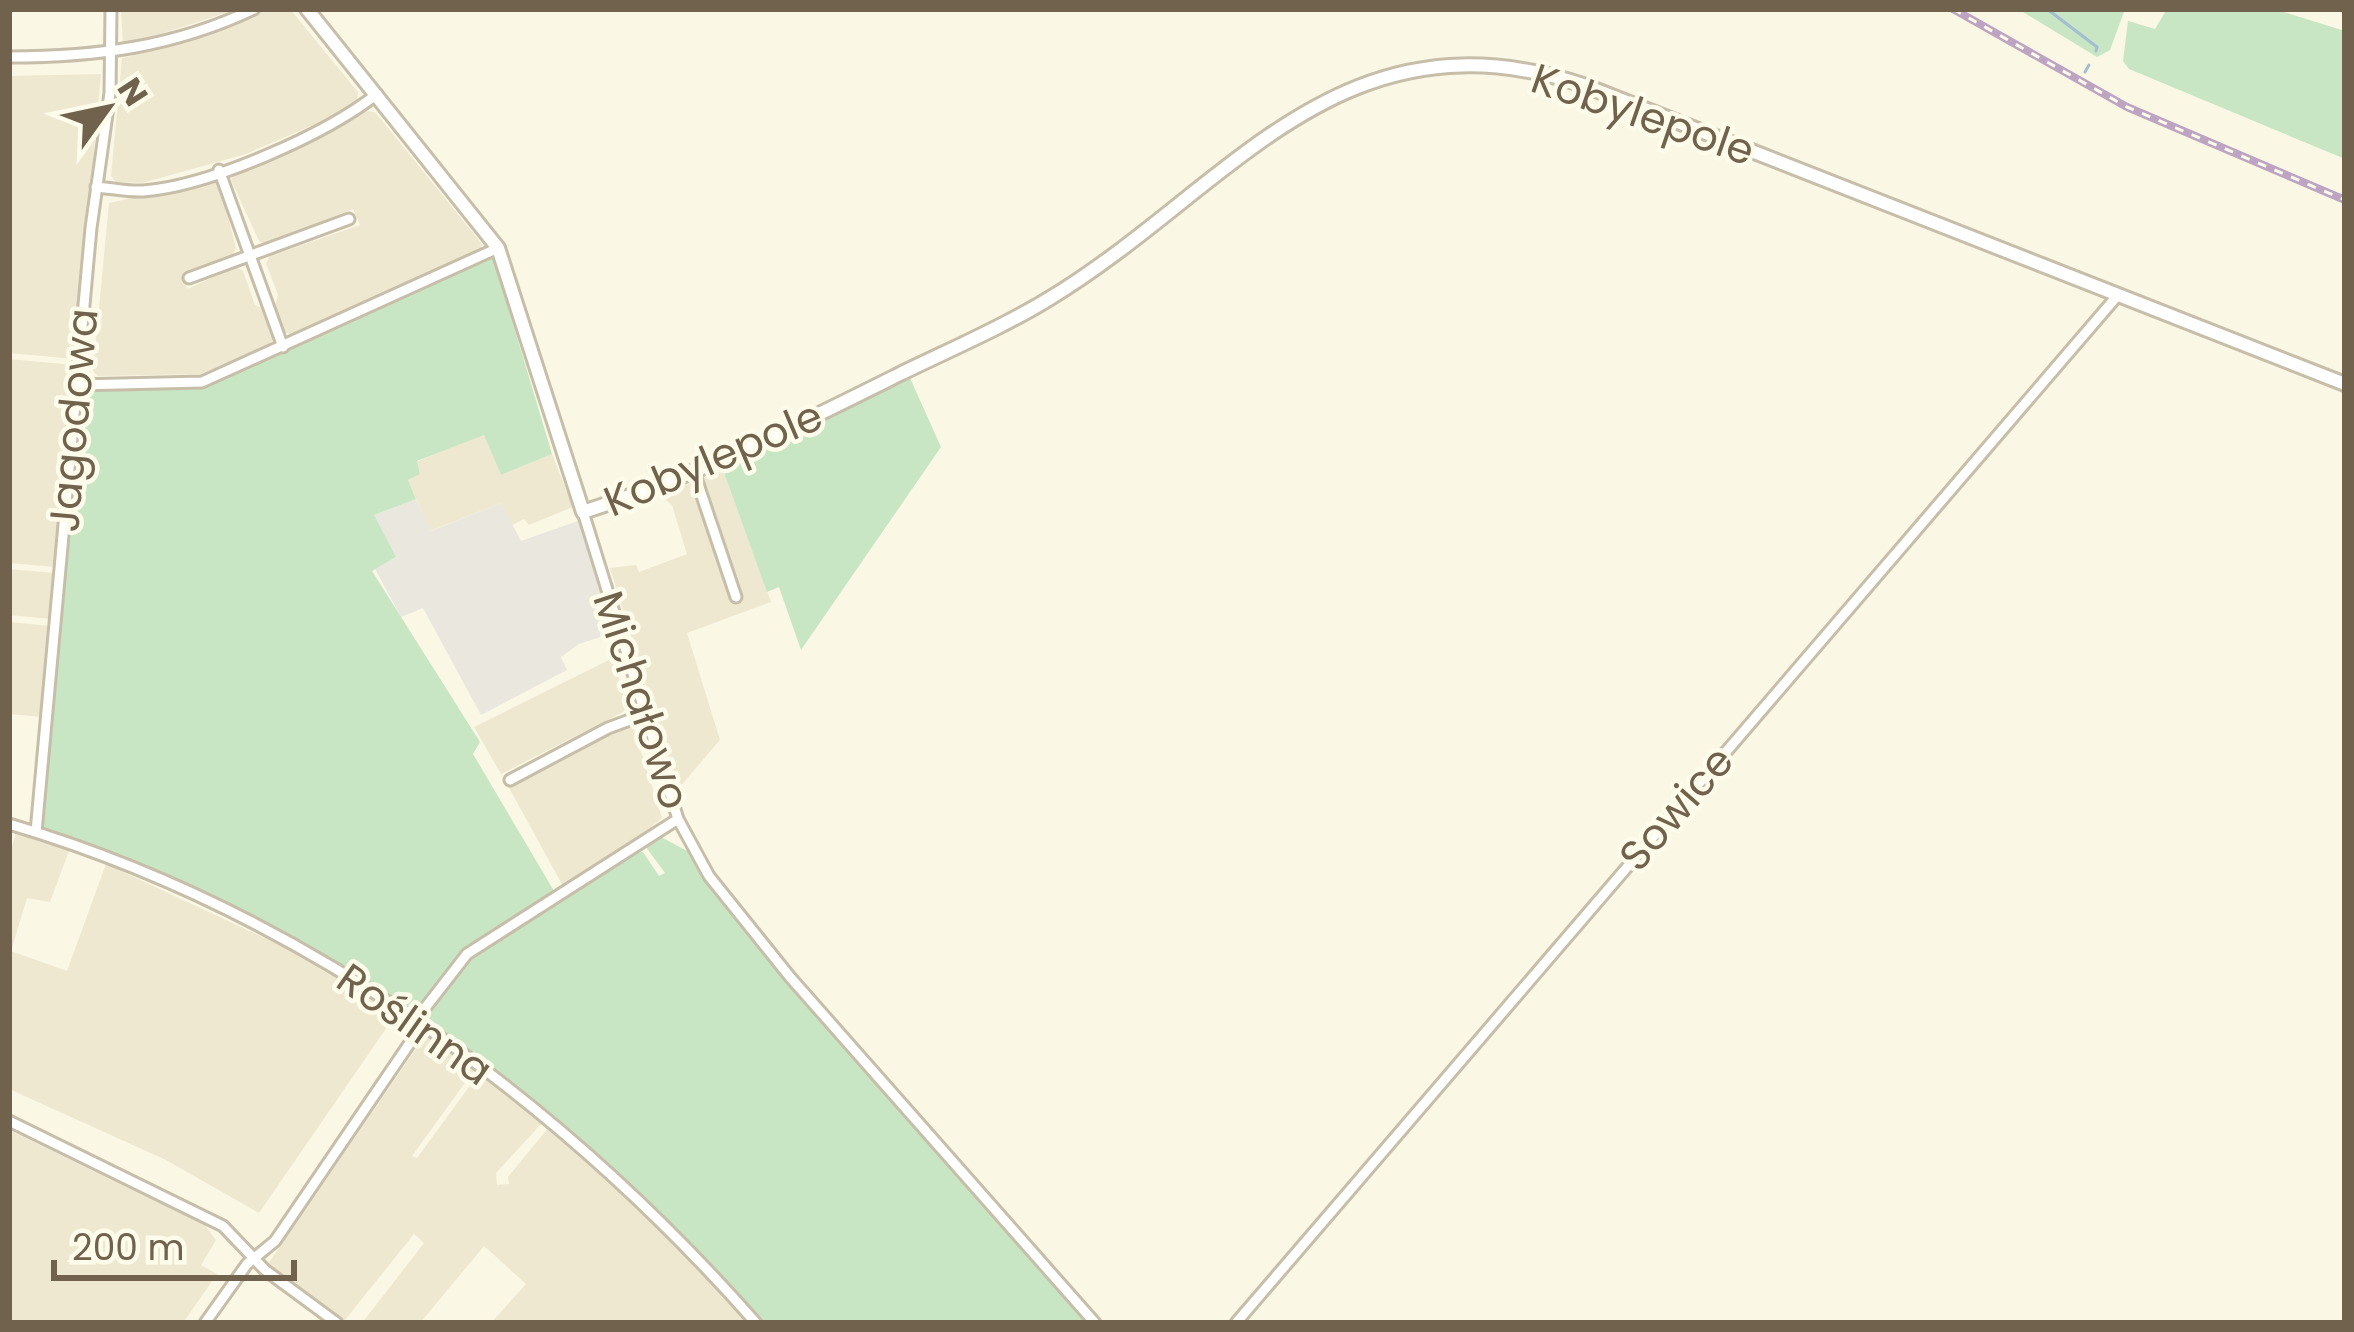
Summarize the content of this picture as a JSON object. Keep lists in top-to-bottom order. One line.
{"streets":{"street":["Kobylepole","Jagodowa","Michałowo","Sowice","Roślinna"]},"crossings":[["Kobylepole","Michałowo"],["Kobylepole","Sowice"],["Jagodowa","Roślinna"]],"scale_bar":"200 m","north":"top right"}
